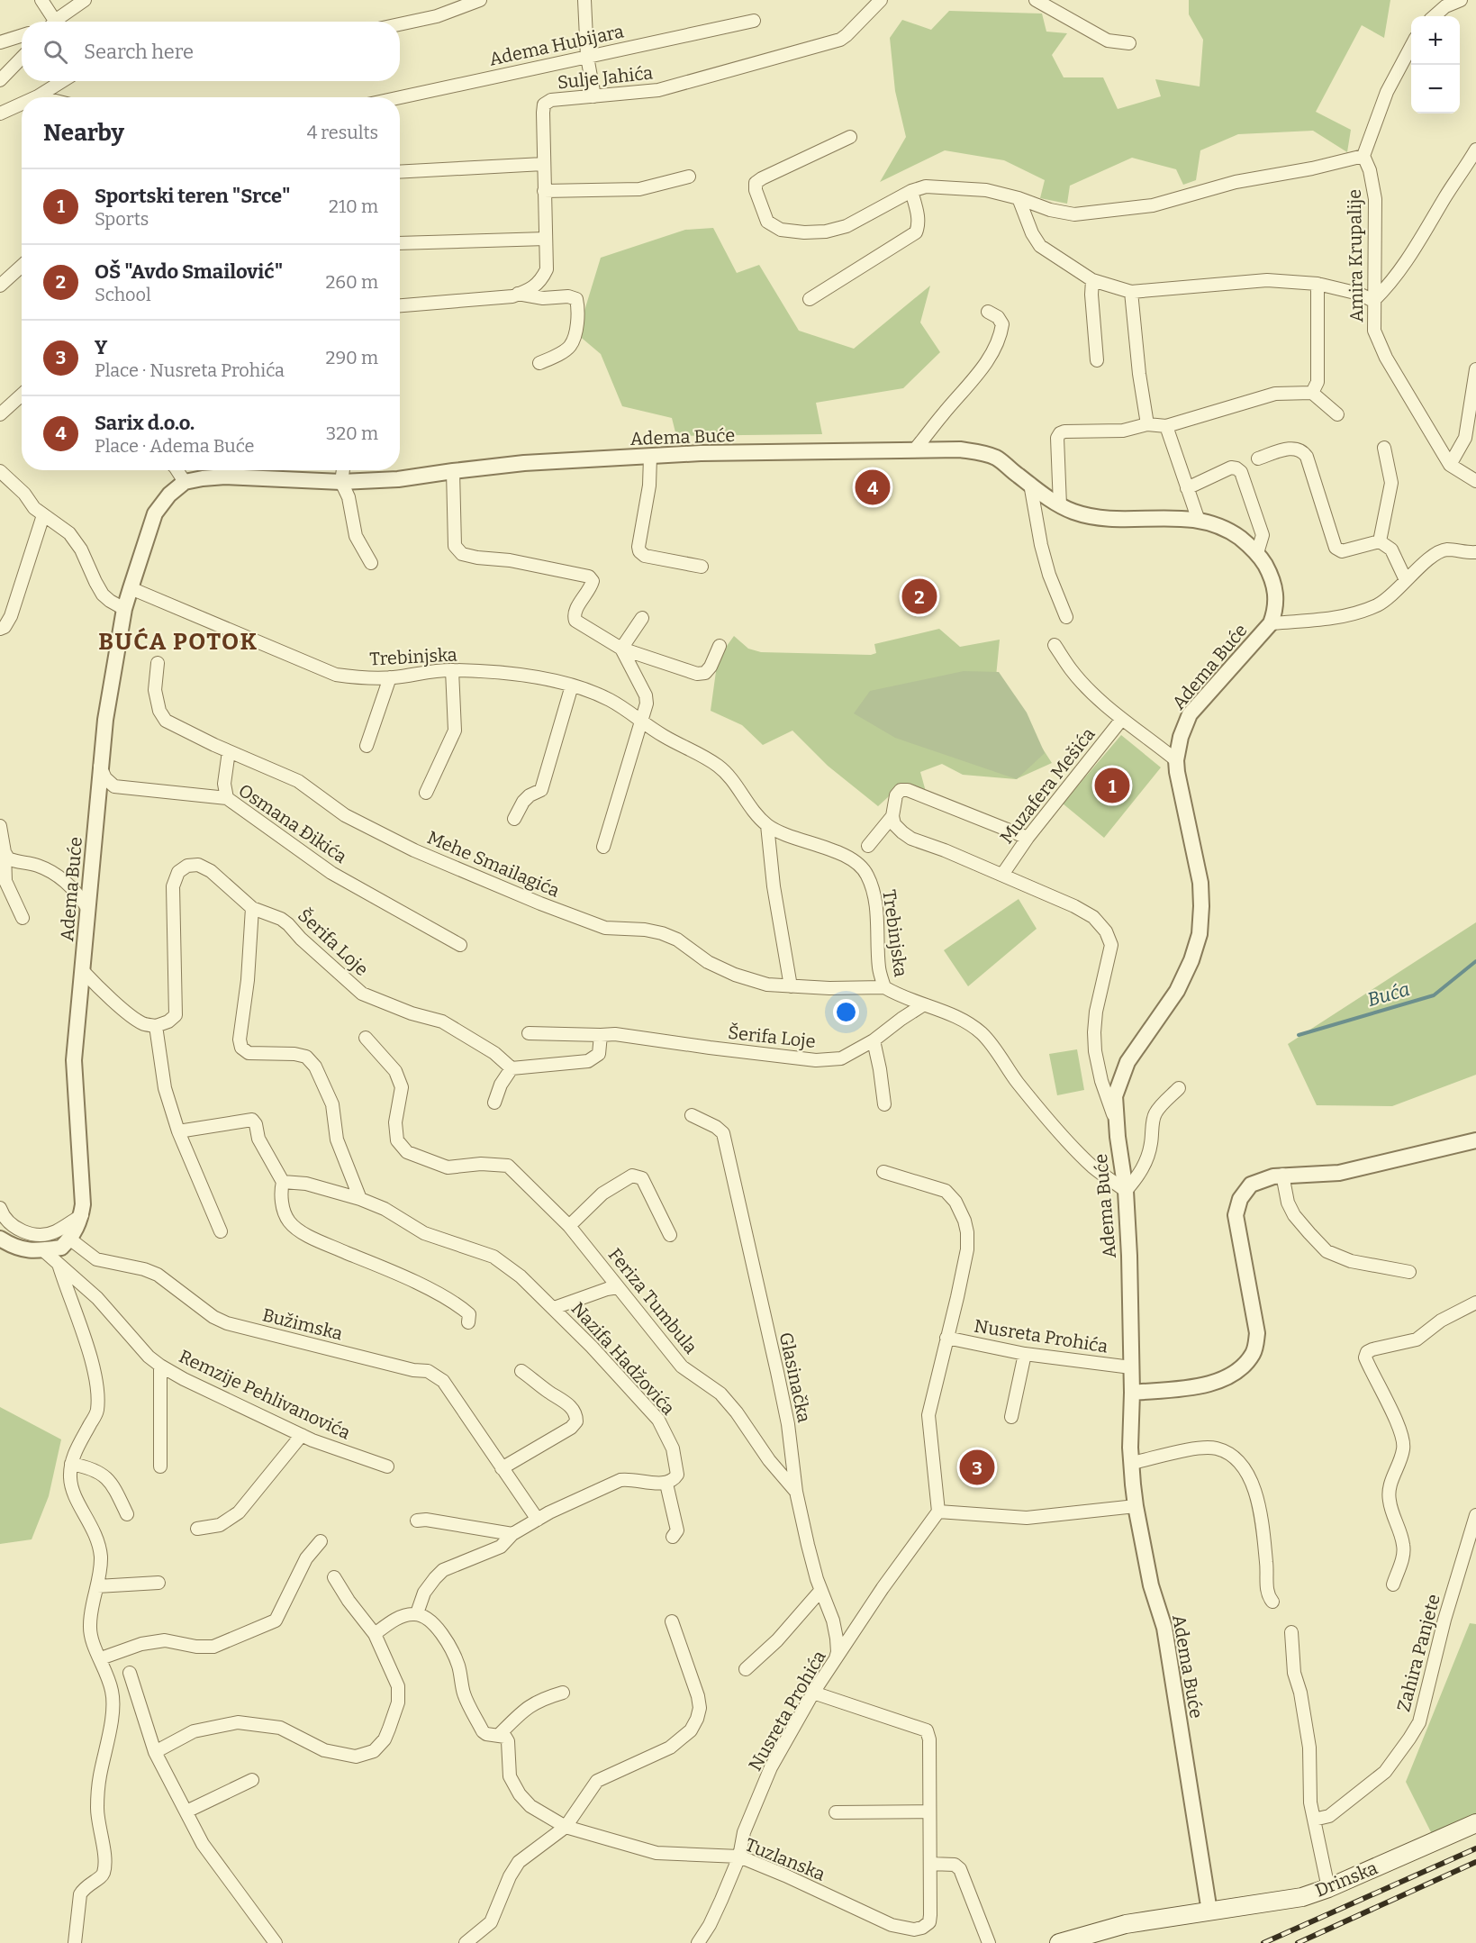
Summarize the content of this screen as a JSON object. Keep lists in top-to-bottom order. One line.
{"streets":{"main road":["Drinska"],"street":["Adema Hubijara","Sulje Jahića","Amira Krupalije","Adema Buće","Trebinjska","Muzafera Mešića","Osmana Đikića","Mehe Smailagića","Šerifa Loje","Feriza Tumbula","Bužimska","Nusreta Prohića","Nazifa Hadžovića","Glasinačka","Remzije Pehlivanovića","Zahira Panjete","Tuzlanska"]},"crossings":[["Adema Buće","Trebinjska"],["Adema Buće","Osmana Đikića"],["Adema Buće","Bužimska"],["Adema Buće","Nusreta Prohića"],["Adema Buće","Drinska"],["Trebinjska","Mehe Smailagića"],["Trebinjska","Šerifa Loje"],["Feriza Tumbula","Glasinačka"],["Nusreta Prohića","Glasinačka"],["Nusreta Prohića","Tuzlanska"]],"districts":["BUĆA POTOK"],"water":["Buća"],"page":{"map_buttons":["+","−"],"search":"Search here","heading":["Nearby","4 results"],"list":[{"mark":"1","name":"Sportski teren \"Srce\"","note":"Sports","value":"210 m"},{"mark":"2","name":"OŠ \"Avdo Smailović\"","note":"School","value":"260 m"},{"mark":"3","name":"Y","note":"Place · Nusreta Prohića","value":"290 m"},{"mark":"4","name":"Sarix d.o.o.","note":"Place · Adema Buće","value":"320 m"}],"pins":["4","2","1","3"]}}
